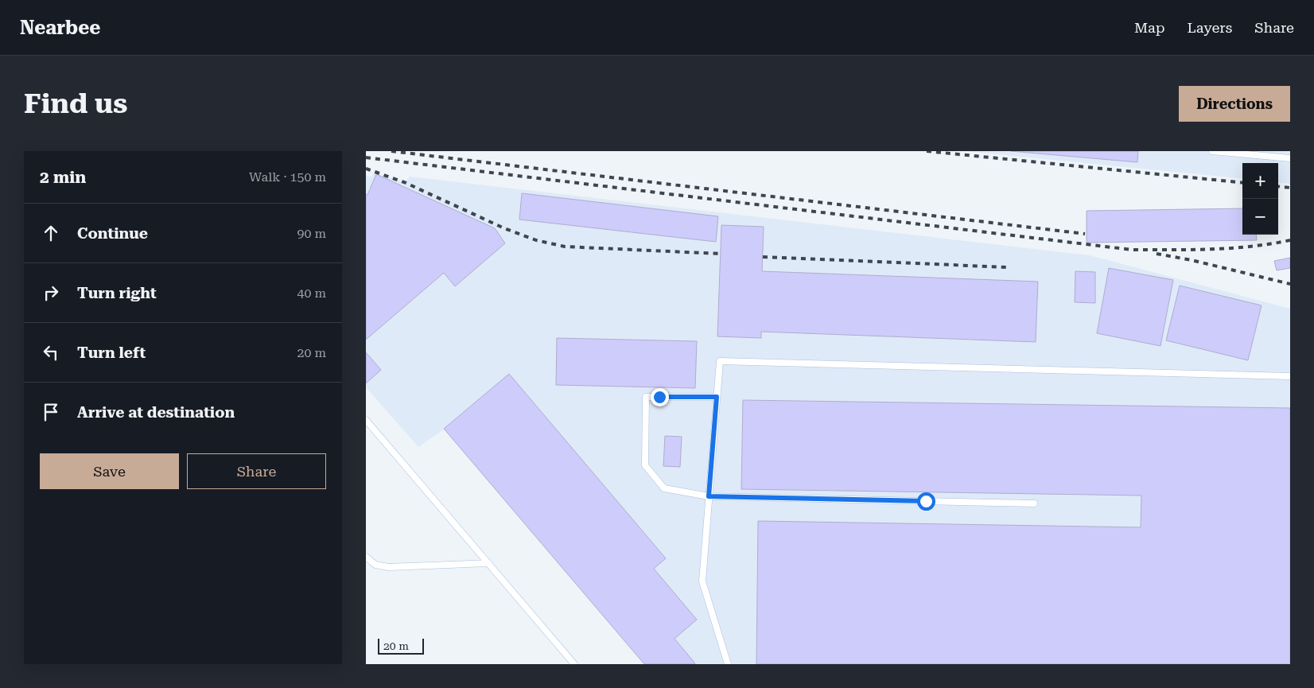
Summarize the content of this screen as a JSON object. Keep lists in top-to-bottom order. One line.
{"scale_bar":"20 m","page":{"header":"Nearbee","nav":["Map","Layers","Share"],"buttons":["Directions",["Save","Share"]],"title":"Find us","heading":["2 min","Walk · 150 m"],"map_buttons":["+","−"],"list":[["Continue","90 m"],["Turn right","40 m"],["Turn left","20 m"],"Arrive at destination"],"scale":"20 m"}}
